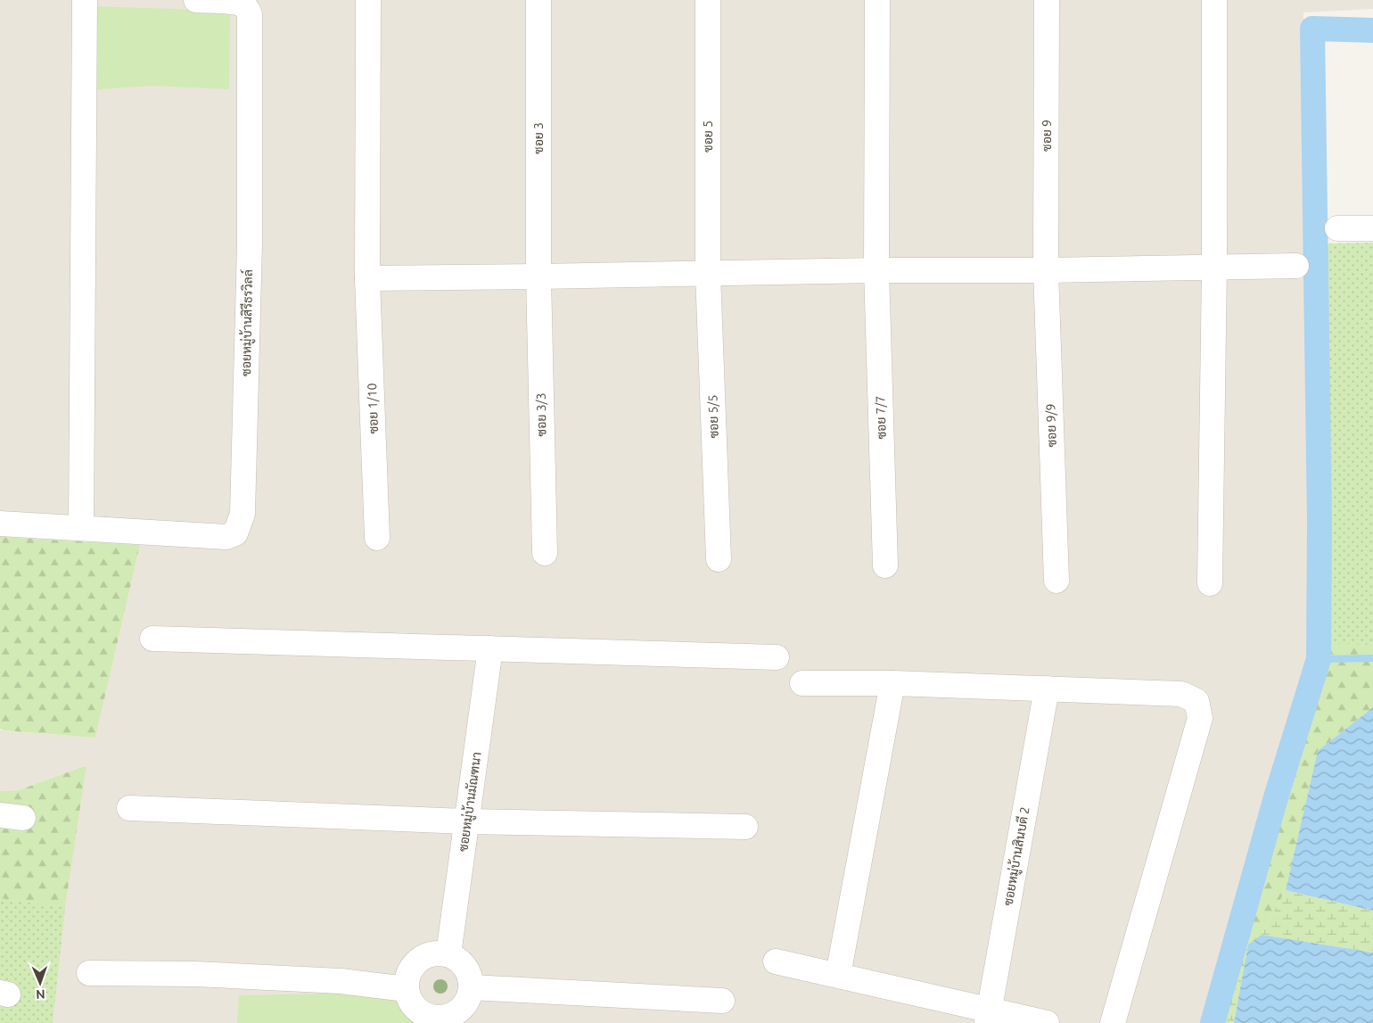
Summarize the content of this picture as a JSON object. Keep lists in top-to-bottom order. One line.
{"streets":{"street":["ซอย 9","ซอย 5","ซอย 3","ซอยหมู่บ้านสิรีธรวิลล์","ซอย 1/10","ซอย 3/3","ซอย 5/5","ซอย 7/7","ซอย 9/9","ซอยหมู่บ้านมัณฑนา","ซอยหมู่บ้านสินบดี 2"]},"crossings":[["ซอย 9","ซอย 9/9"],["ซอย 5","ซอย 5/5"],["ซอย 3","ซอย 3/3"]],"north":"bottom"}
